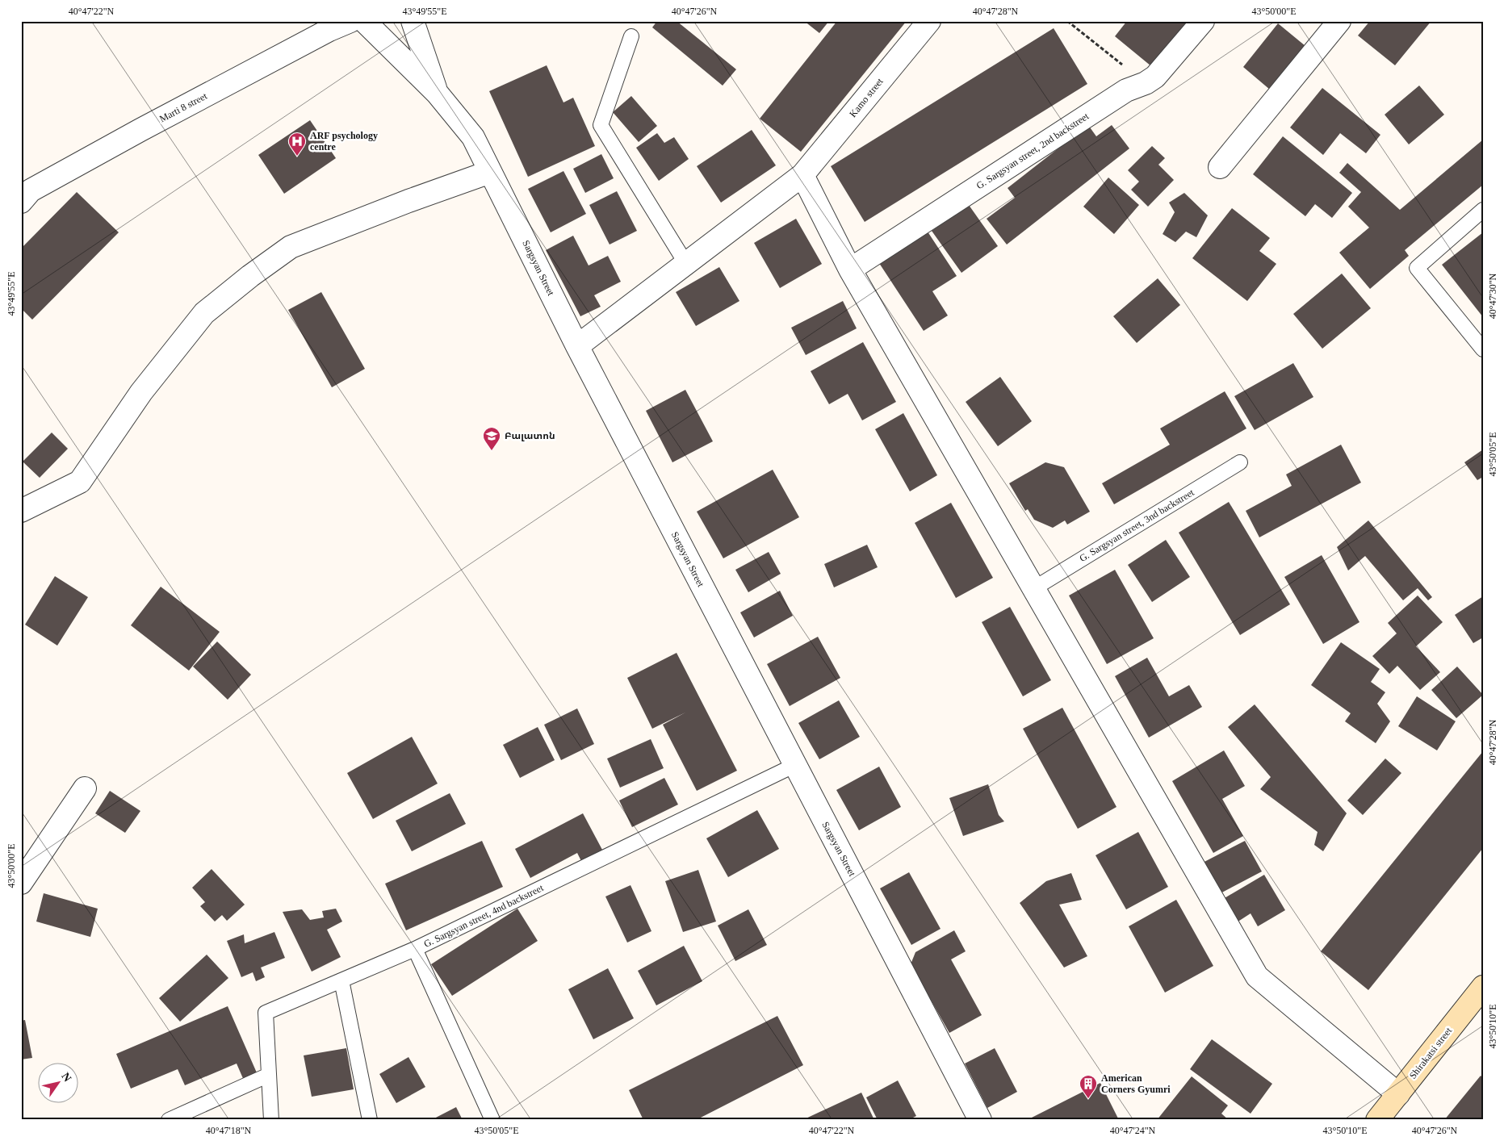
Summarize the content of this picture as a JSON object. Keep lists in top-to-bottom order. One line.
{"streets":{"main road":["Shirakatsi street"],"street":["Kamo street","Marti 8 street","G. Sargsyan street, 2nd backstreet","Sargsyan Street"],"lane":["G. Sargsyan street, 3nd backstreet","G. Sargsyan street, 4nd backstreet"]},"crossings":[["Kamo street","Sargsyan Street"],["Sargsyan Street","G. Sargsyan street, 4nd backstreet"]],"places":{"hospital":["ARF psychology centre"],"school or university":["Բալատոն"],"building":["American Corners Gyumri"]},"north":"top right","coordinates":["40°47'22\"N","43°49'55\"E","40°47'26\"N","40°47'28\"N","43°50'00\"E","40°47'30\"N","43°50'05\"E","43°50'10\"E","40°47'18\"N","40°47'24\"N"]}
